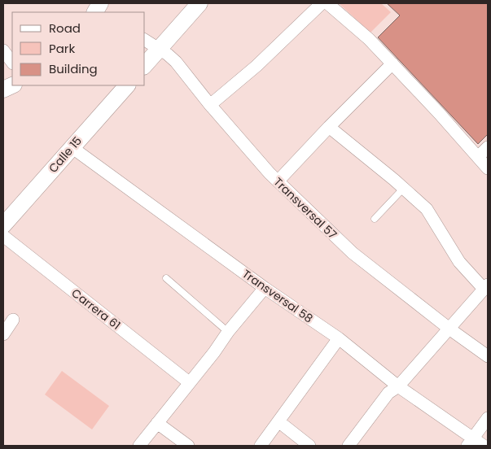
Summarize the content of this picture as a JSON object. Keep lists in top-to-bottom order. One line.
{"streets":{"street":["Calle 15","Transversal 57","Transversal 58","Carrera 61"]},"crossings":[["Calle 15","Transversal 58"]],"legend":["Road","Park","Building"]}
